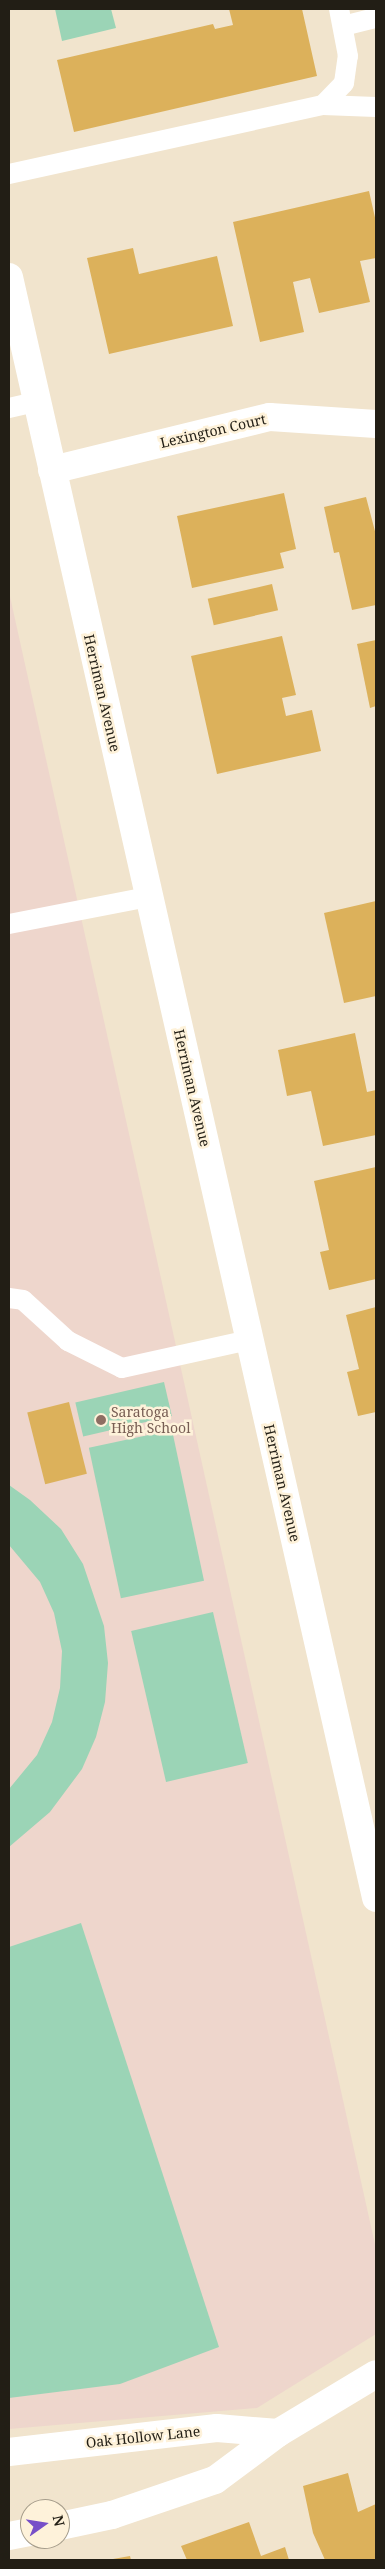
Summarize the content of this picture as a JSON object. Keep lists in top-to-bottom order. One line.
{"streets":{"street":["Lexington Court","Herriman Avenue","Oak Hollow Lane"]},"crossings":[["Lexington Court","Herriman Avenue"]],"places":["Saratoga High School"],"north":"right"}
